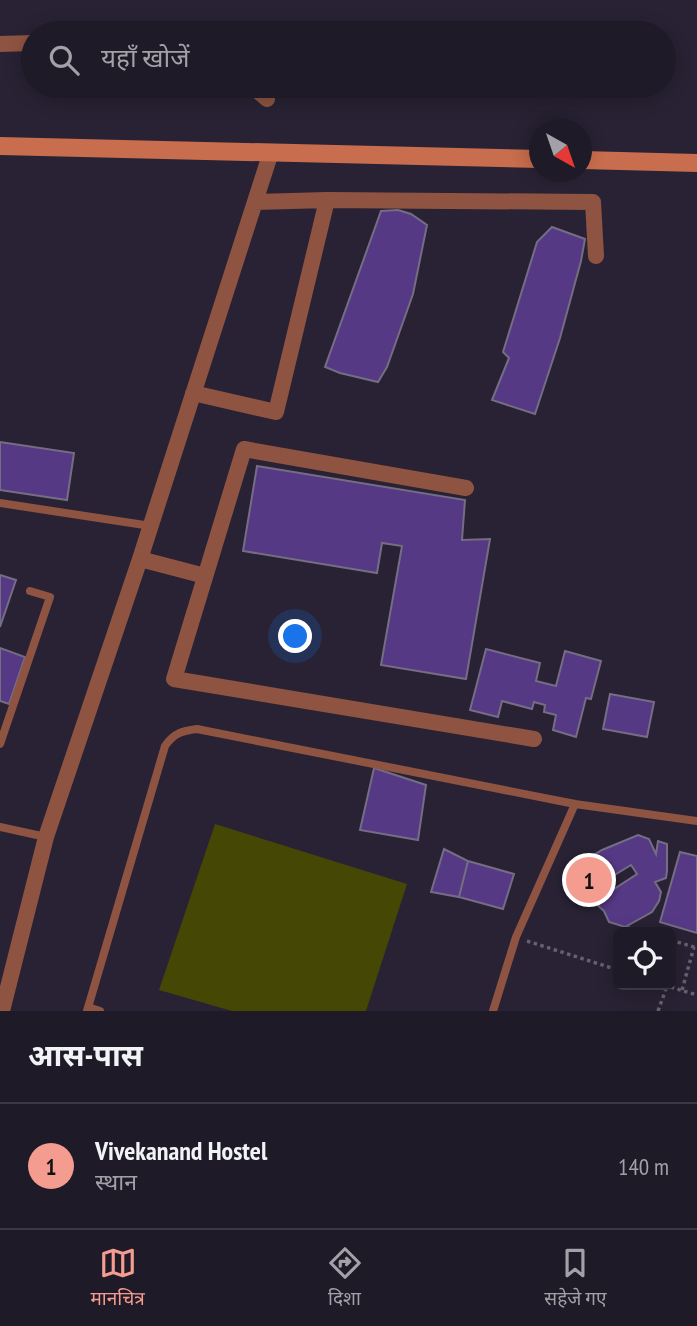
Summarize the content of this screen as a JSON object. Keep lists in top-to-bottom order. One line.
{"north":"bottom right","page":{"search":"यहाँ खोजें","pins":"1","heading":"आस-पास","list":[{"mark":"1","name":"Vivekanand Hostel","note":"स्थान","value":"140 m"}],"nav":["मानचित्र","दिशा","सहेजे गए"]}}
